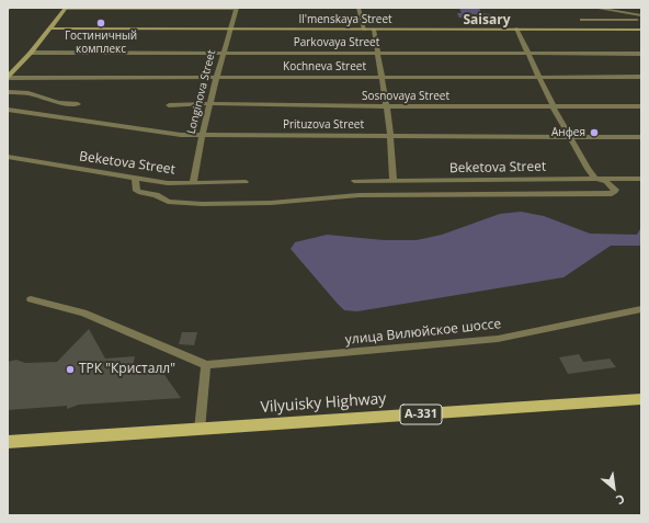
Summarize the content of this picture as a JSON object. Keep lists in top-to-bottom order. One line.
{"streets":{"main road":["Il'menskaya Street","Vilyuisky Highway","А-331"],"street":["Parkovaya Street","Kochneva Street","Longinova Street","Sosnovaya Street","Prituzova Street","Beketova Street","улица Вилюйское шоссе"]},"crossings":[["Il'menskaya Street","Longinova Street"],["Parkovaya Street","Longinova Street"],["Kochneva Street","Longinova Street"],["Longinova Street","Sosnovaya Street"],["Longinova Street","Prituzova Street"],["Longinova Street","Beketova Street"]],"districts":["Saisary"],"places":["Гостиничный комплекс","Анфея","ТРК \"Кристалл\""],"north":"bottom right"}
